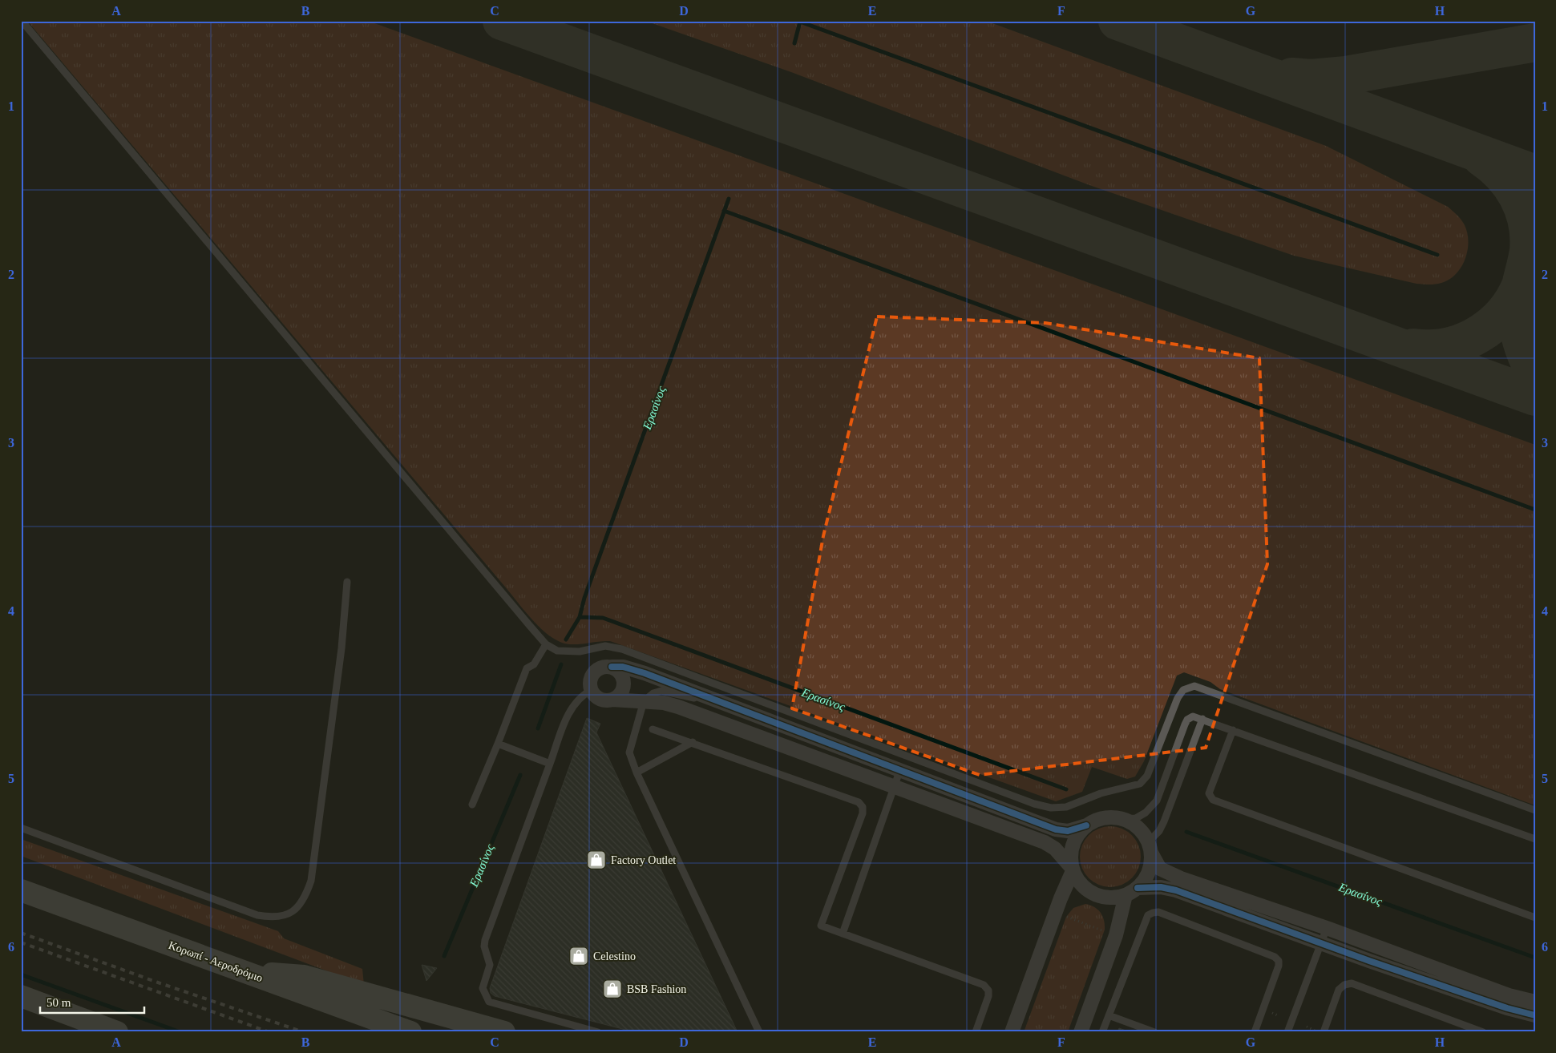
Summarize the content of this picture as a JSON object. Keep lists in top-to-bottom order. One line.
{"streets":{"highway":["Κορωπί - Αεροδρόμιο"]},"water":["Ερασίνος"],"places":{"shop":["Factory Outlet","Celestino","BSB Fashion"]},"scale_bar":"50 m","grid":{"columns":["A","B","C","D","E","F","G","H"],"rows":["1","2","3","4","5","6"]}}
